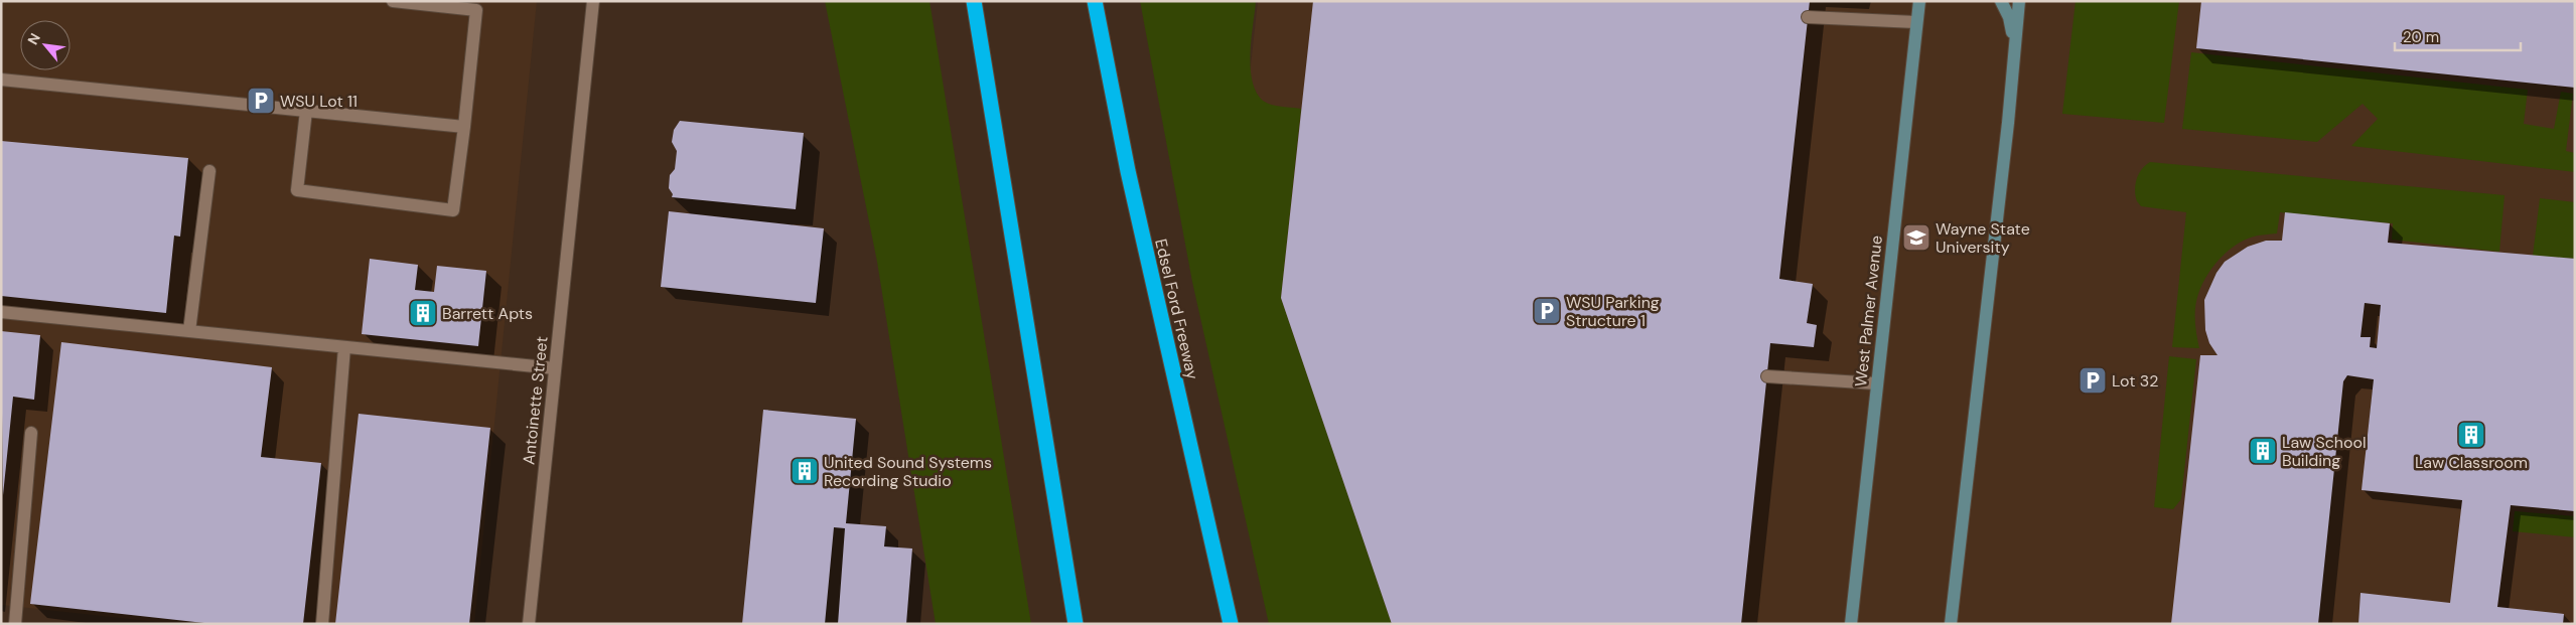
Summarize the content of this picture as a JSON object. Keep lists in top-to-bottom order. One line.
{"streets":{"highway":["Edsel Ford Freeway"],"street":["West Palmer Avenue","Antoinette Street"]},"places":{"parking":["WSU Lot 11","WSU Parking Structure 1","Lot 32"],"school or university":["Wayne State University"],"building":["Barrett Apts","Law Classroom","Law School Building","United Sound Systems Recording Studio"]},"scale_bar":"20 m","north":"top left"}
